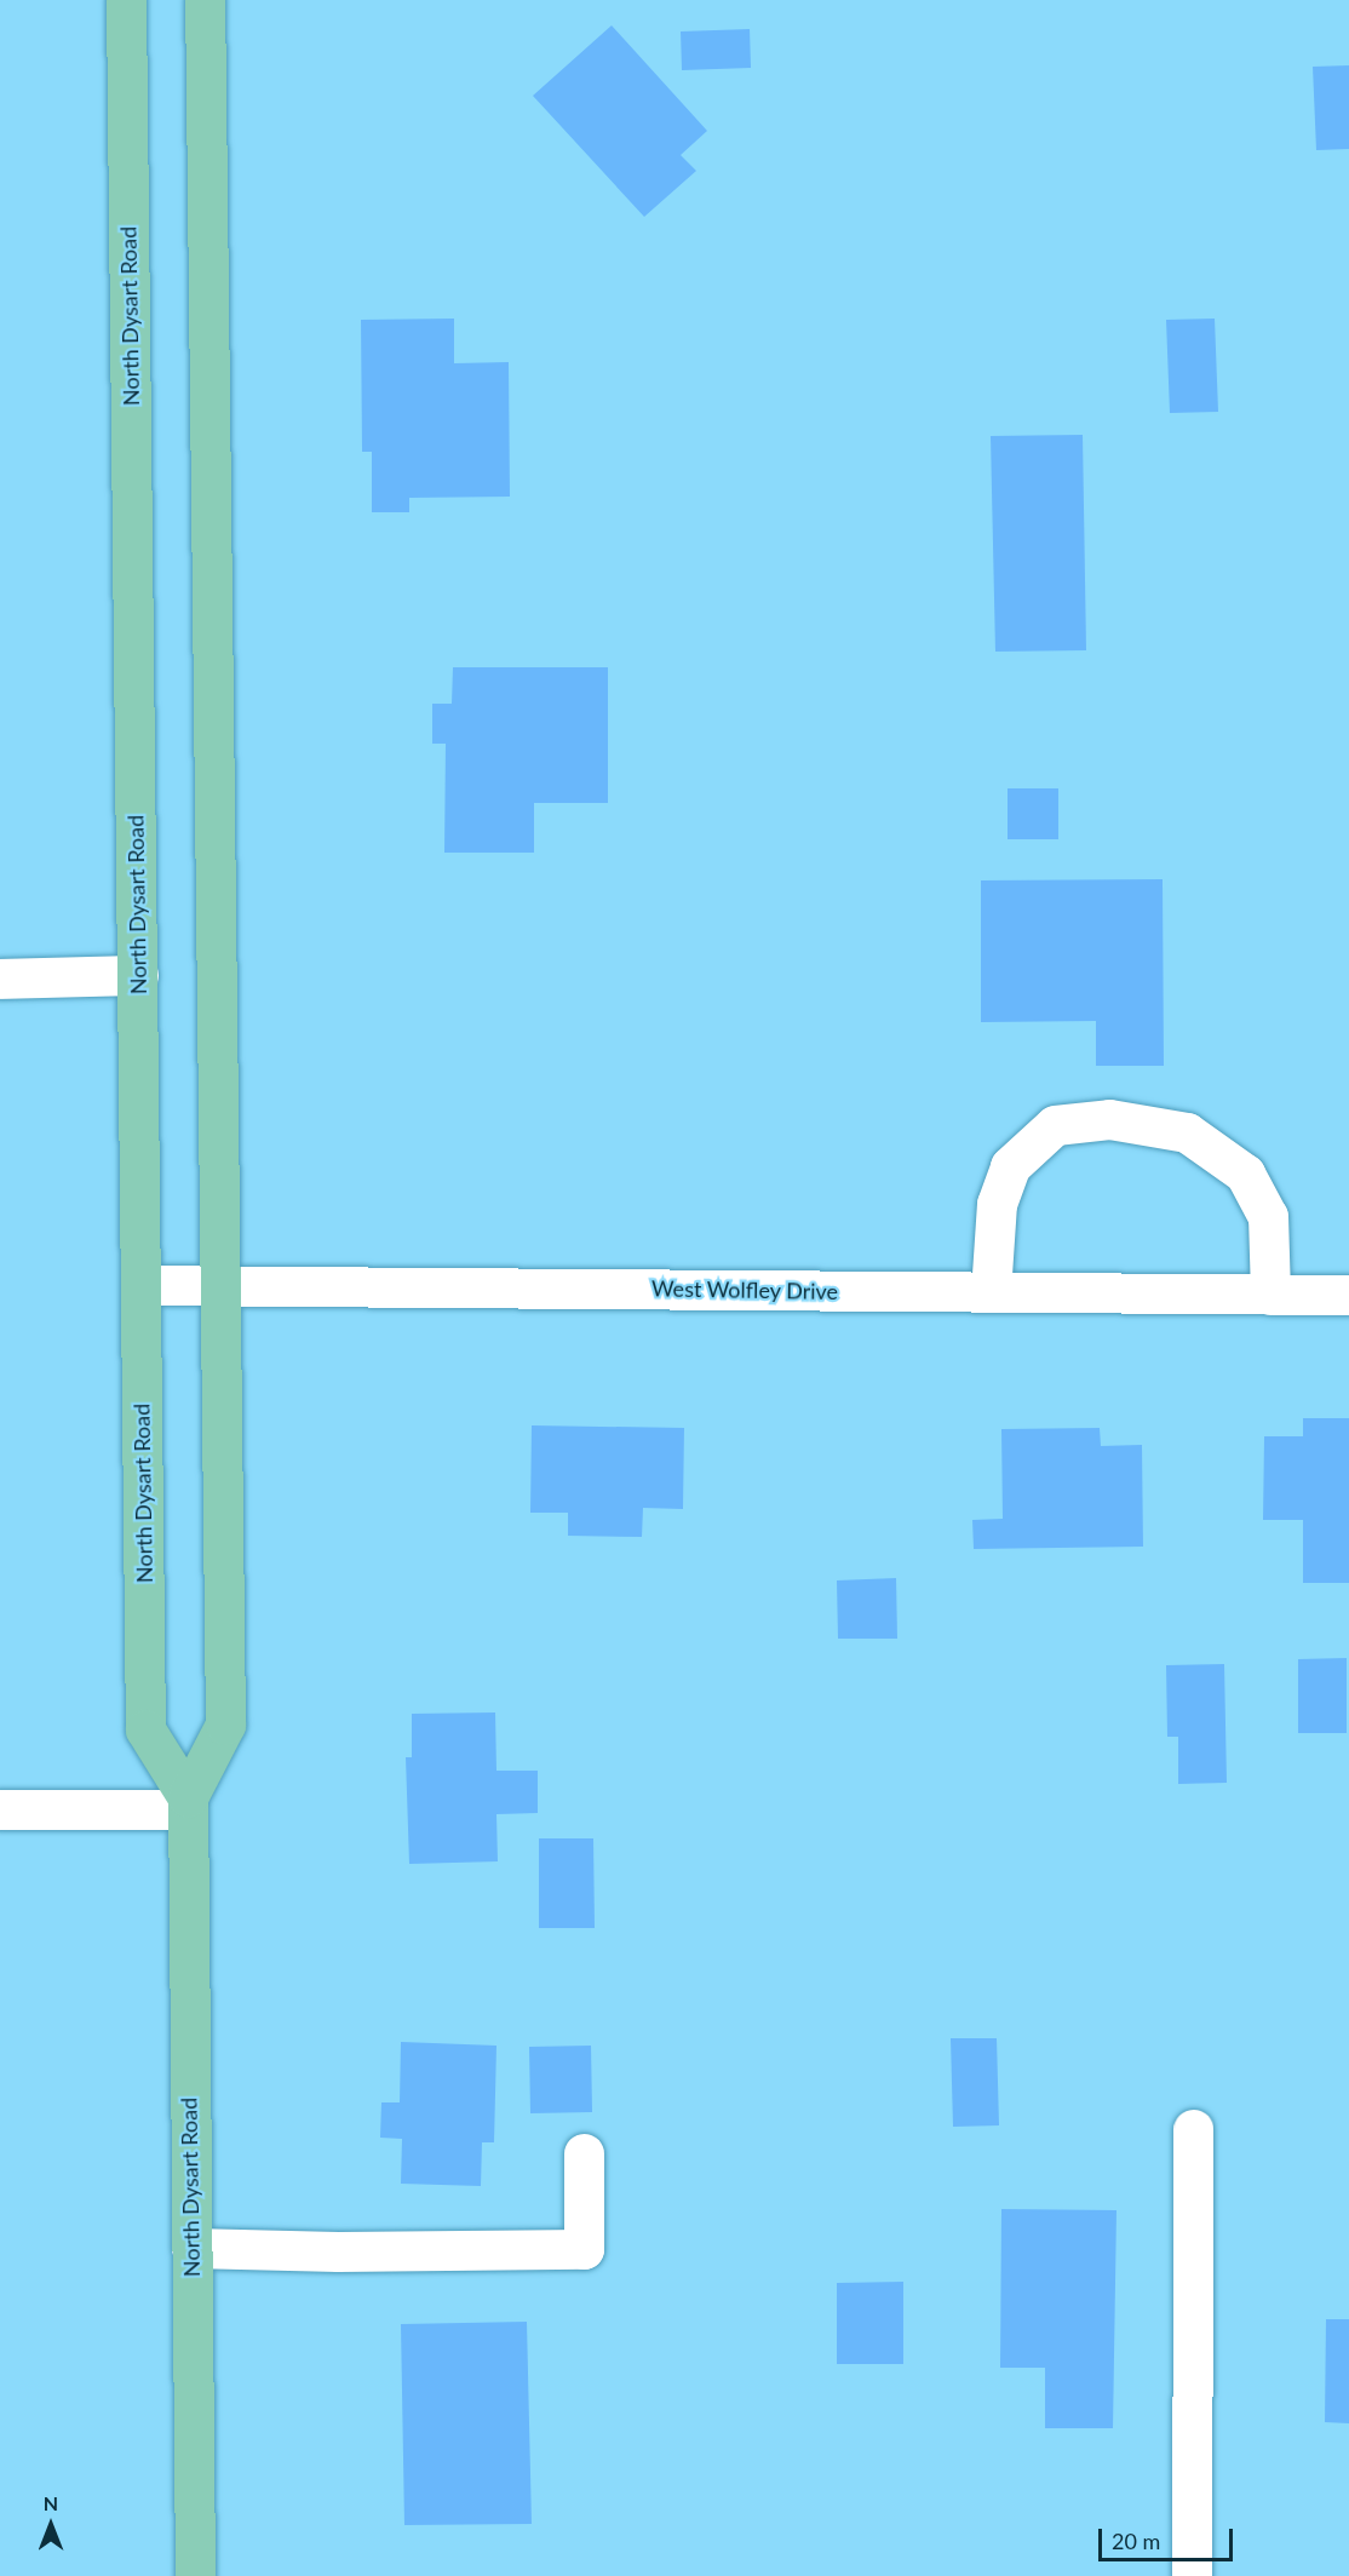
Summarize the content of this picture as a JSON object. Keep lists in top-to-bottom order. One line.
{"streets":{"main road":["North Dysart Road"],"street":["West Wolfley Drive"]},"crossings":[["North Dysart Road","West Wolfley Drive"]],"scale_bar":"20 m","north":"top"}
